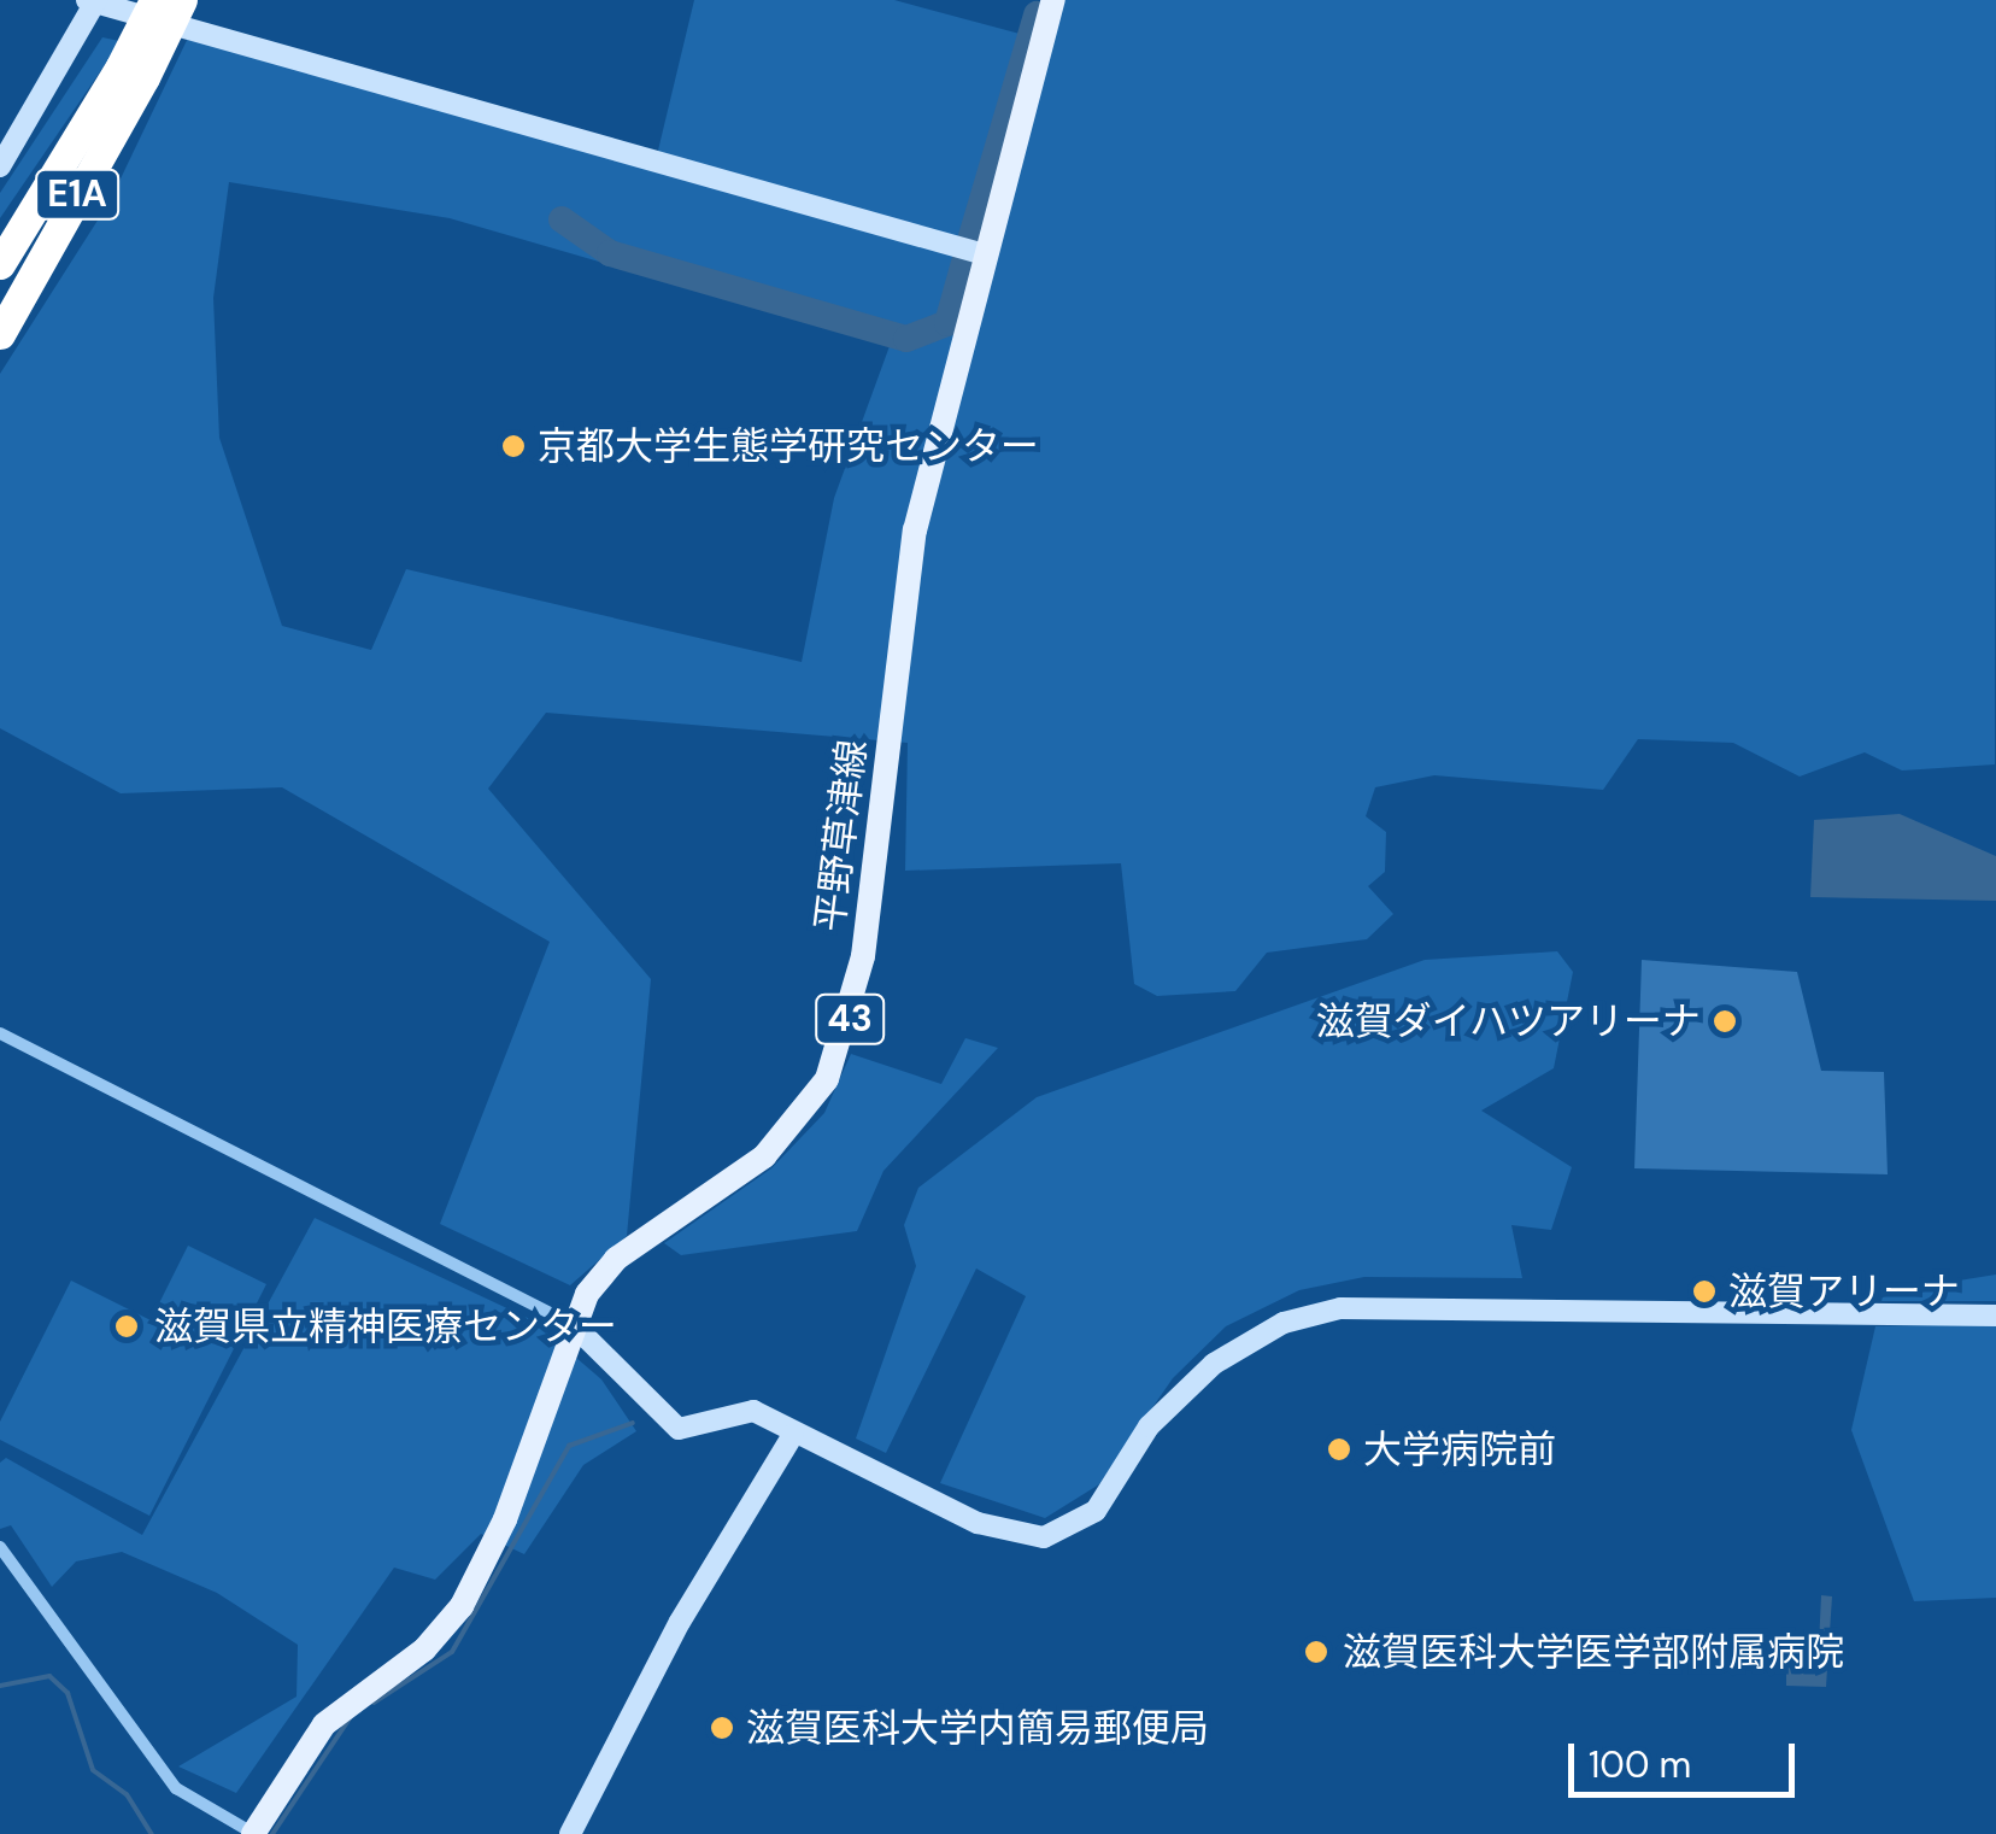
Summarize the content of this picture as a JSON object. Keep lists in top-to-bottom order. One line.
{"streets":{"highway":["E1A"],"main road":["平野草津線","43"]},"places":["京都大学生態学研究センター","滋賀ダイハツアリーナ","滋賀アリーナ","滋賀県立精神医療センター","大学病院前","滋賀医科大学医学部附属病院","滋賀医科大学内簡易郵便局"],"scale_bar":"100 m"}
